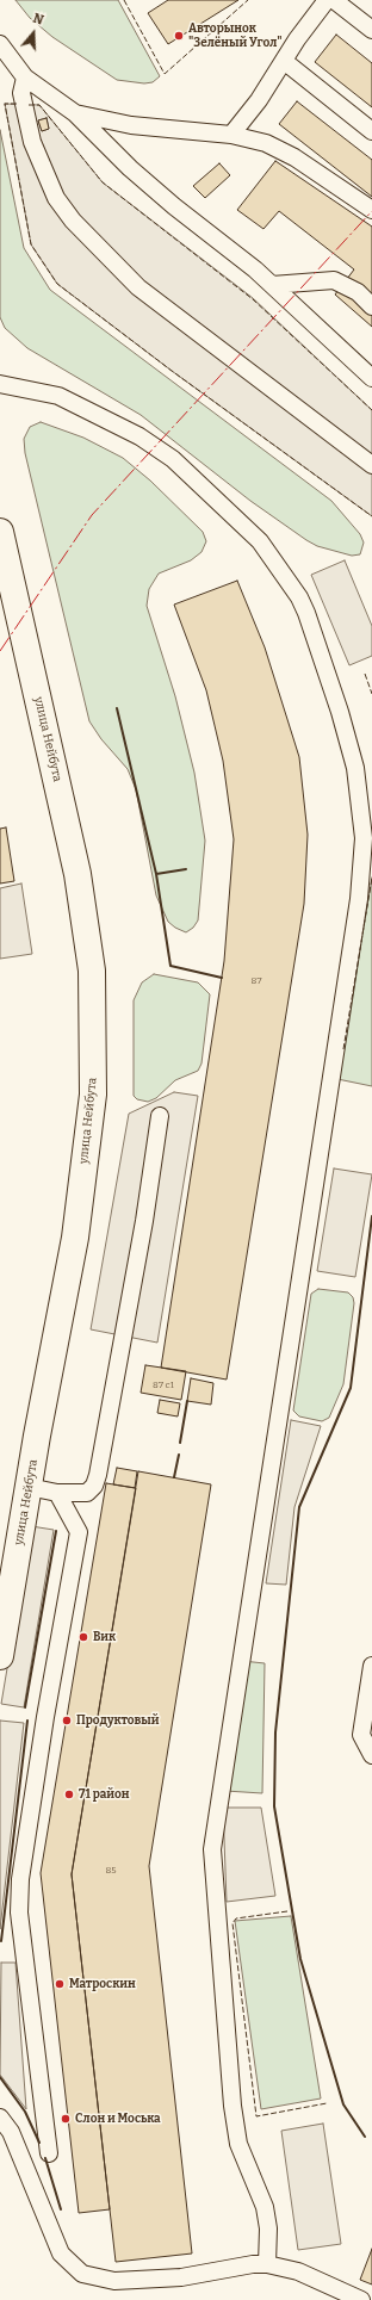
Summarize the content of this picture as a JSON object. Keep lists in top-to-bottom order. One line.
{"streets":{"main road":["улица Нейбута"]},"places":["Авторынок \"Зелёный Угол\"","Вик","Продуктовый","71 район","Матроскин","Слон и Моська"],"house_numbers":["87","87 с1","85"],"north":"top"}
